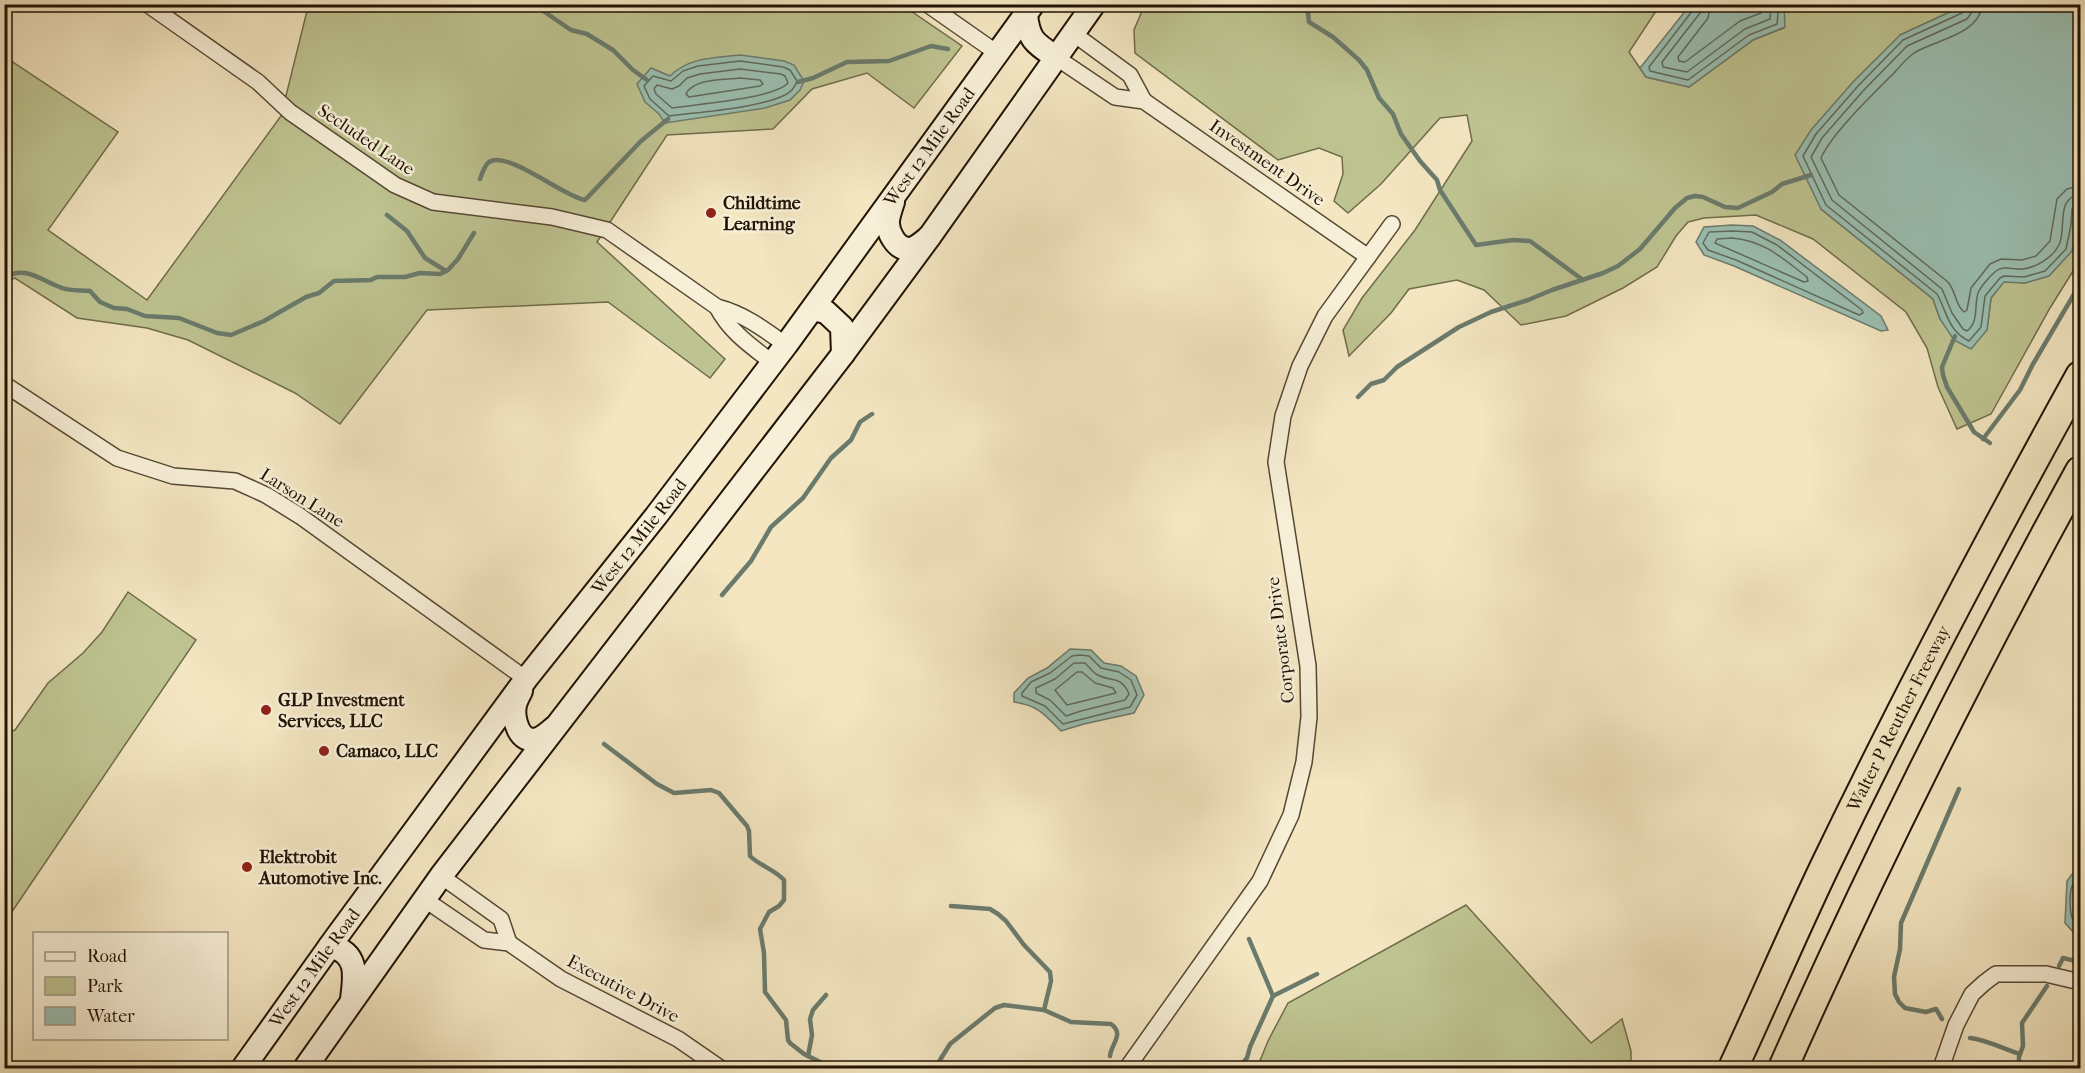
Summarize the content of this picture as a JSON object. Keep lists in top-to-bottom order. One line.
{"streets":{"highway":["Walter P Reuther Freeway"],"main road":["West 12 Mile Road"],"street":["Secluded Lane","Investment Drive","Larson Lane","Corporate Drive","Executive Drive"]},"crossings":[["Secluded Lane","West 12 Mile Road"],["West 12 Mile Road","Larson Lane"],["Investment Drive","Corporate Drive"]],"places":["Childtime Learning","GLP Investment Services, LLC","Camaco, LLC","Elektrobit Automotive Inc."],"legend":["Road","Park","Water"]}
